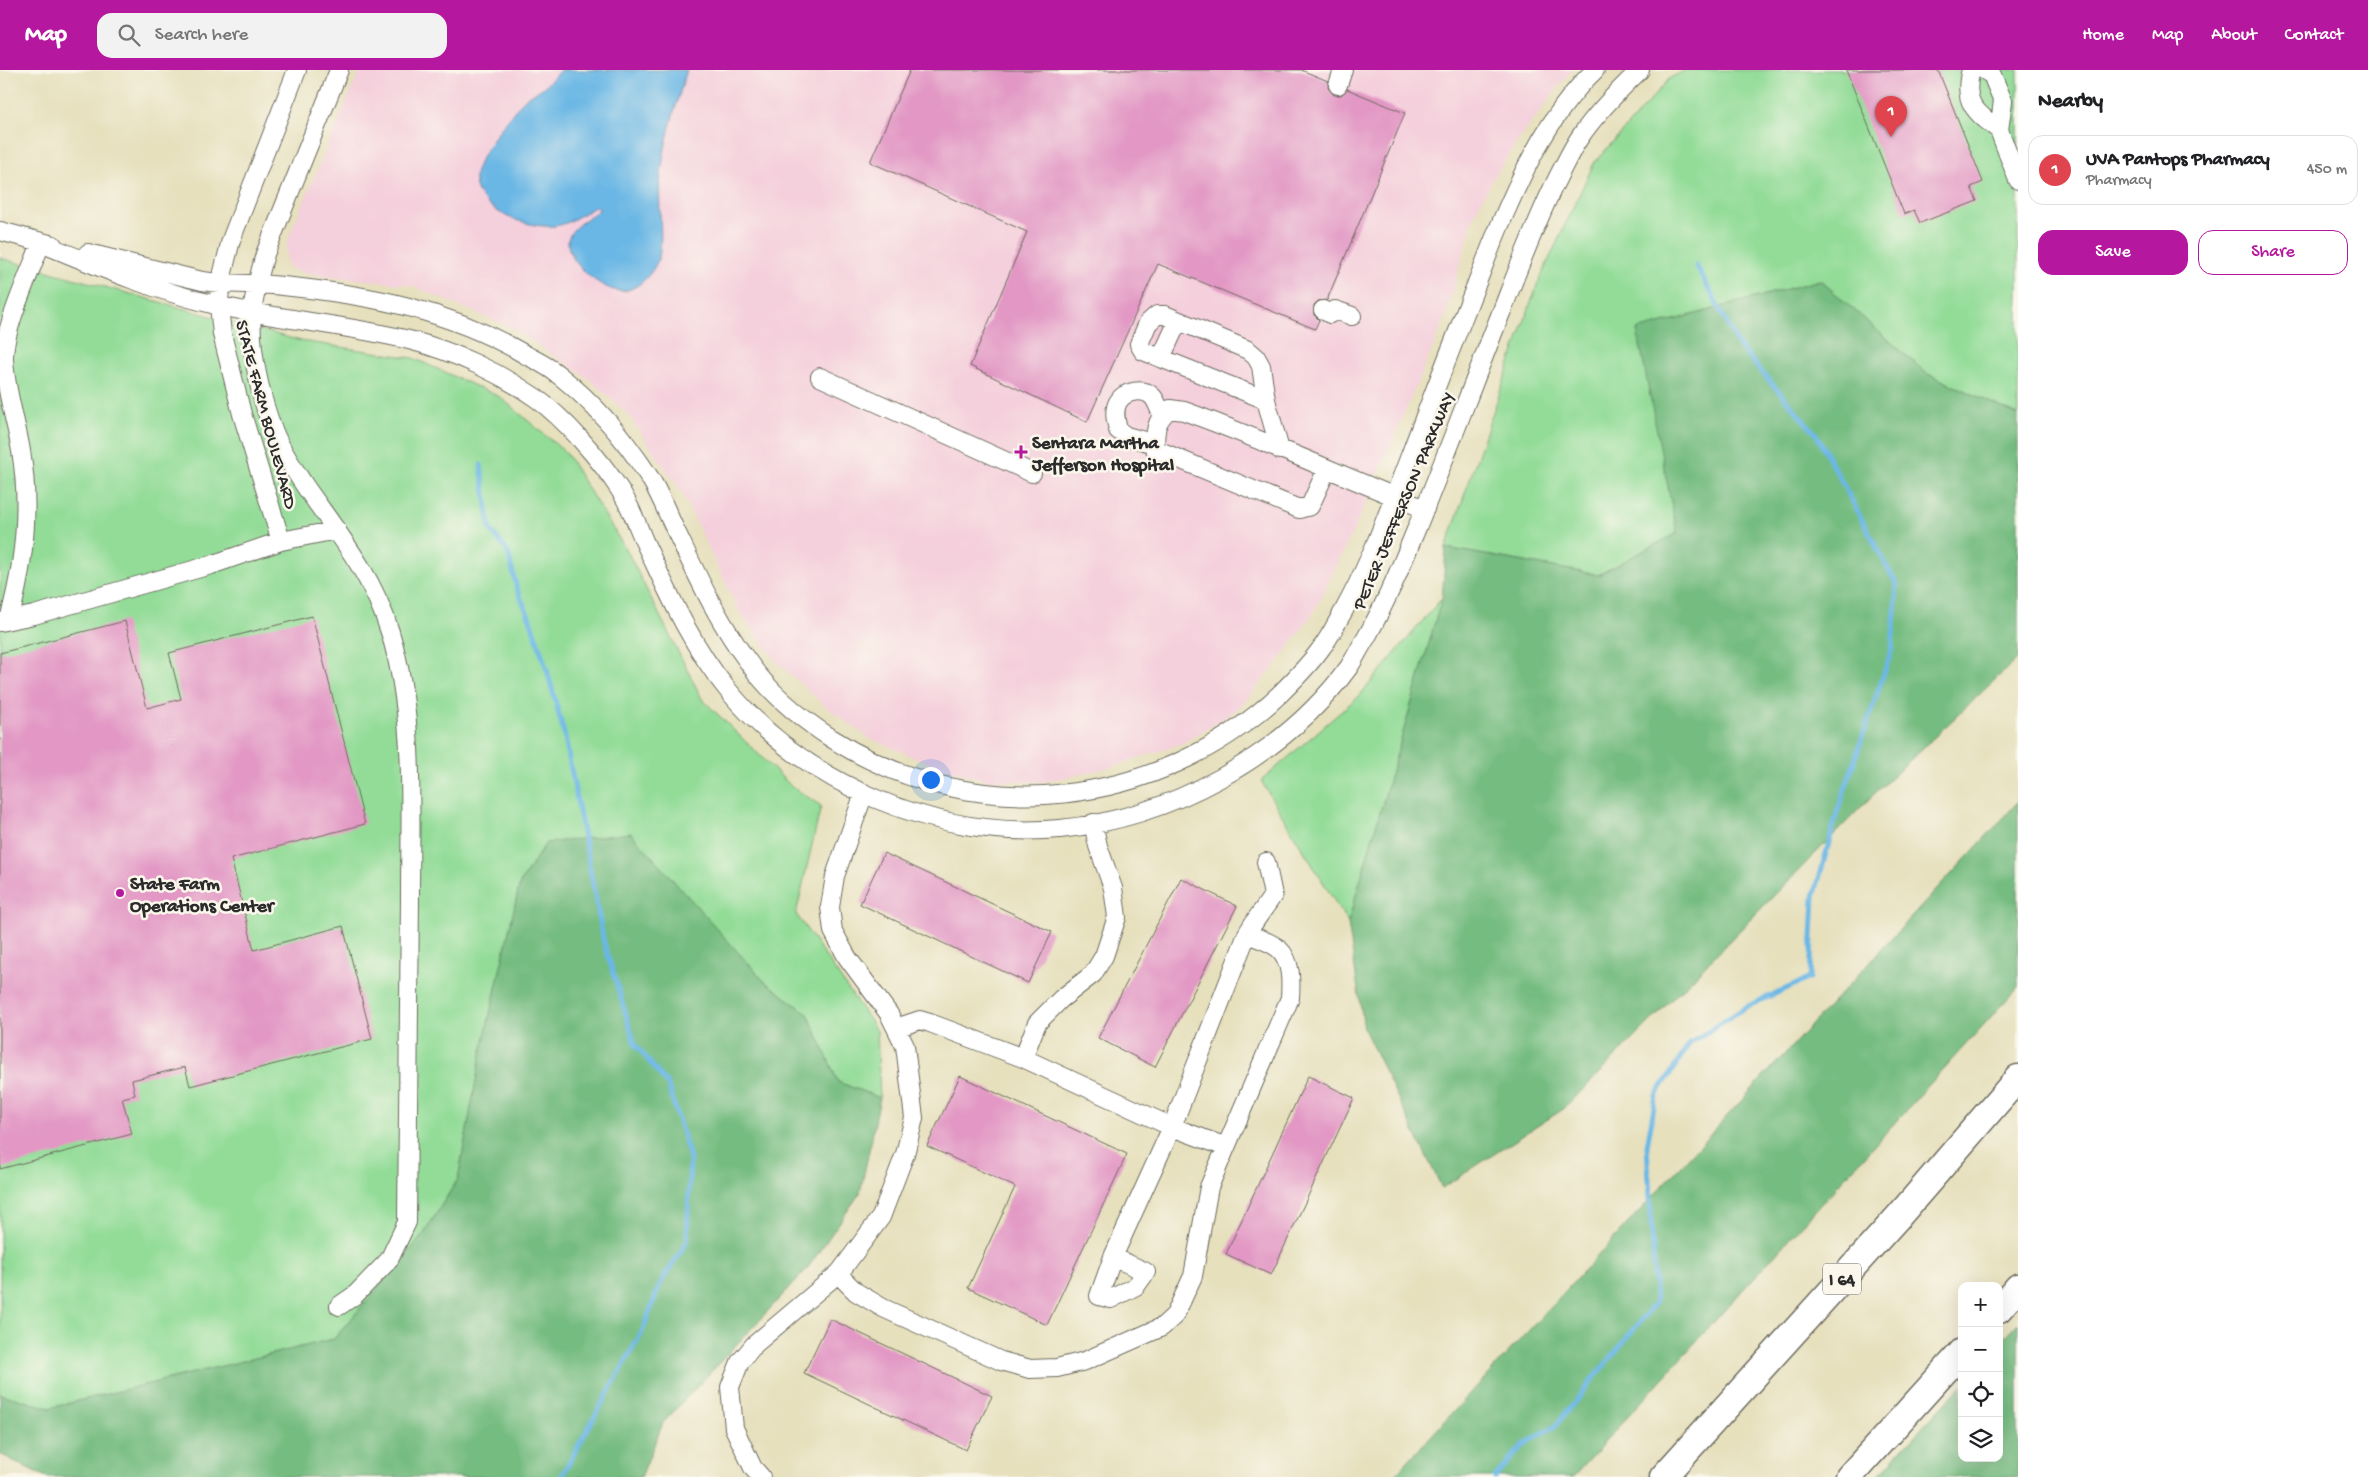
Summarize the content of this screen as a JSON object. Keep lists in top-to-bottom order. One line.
{"streets":{"highway":["I 64"],"street":["STATE FARM BOULEVARD","PETER JEFFERSON PARKWAY"]},"crossings":[["STATE FARM BOULEVARD","PETER JEFFERSON PARKWAY"]],"places":{"health":["Sentara Martha Jefferson Hospital"],"other":["State Farm Operations Center"]},"page":{"header":"Map","search":"Search here","nav":["Home","Map","About","Contact"],"heading":"Nearby","pins":"1","list":[{"mark":"1","name":"UVA Pantops Pharmacy","note":"Pharmacy","value":"450 m"}],"buttons":["Save","Share"],"map_buttons":["+","−"]}}
